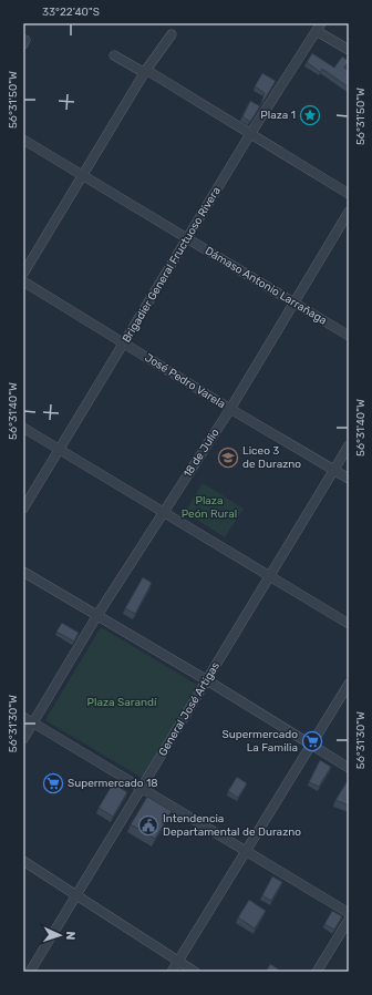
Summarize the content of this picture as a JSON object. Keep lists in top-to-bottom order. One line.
{"streets":{"street":["Brigadier General Fructuoso Rivera","Dámaso Antonio Larrañaga","José Pedro Varela","18 de Julio","General José Artigas"]},"crossings":[["Brigadier General Fructuoso Rivera","Dámaso Antonio Larrañaga"],["Brigadier General Fructuoso Rivera","José Pedro Varela"],["Dámaso Antonio Larrañaga","18 de Julio"],["José Pedro Varela","18 de Julio"],["José Pedro Varela","General José Artigas"]],"parks":["Plaza Peón Rural","Plaza Sarandí"],"places":{"place":["Plaza 1"],"school or university":["Liceo 3 de Durazno"],"supermarket":["Supermercado La Familia","Supermercado 18"],"public building":["Intendencia Departamental de Durazno"]},"north":"right","coordinates":["33°22'40\"S","56°31'50\"W","56°31'40\"W","56°31'30\"W"]}
